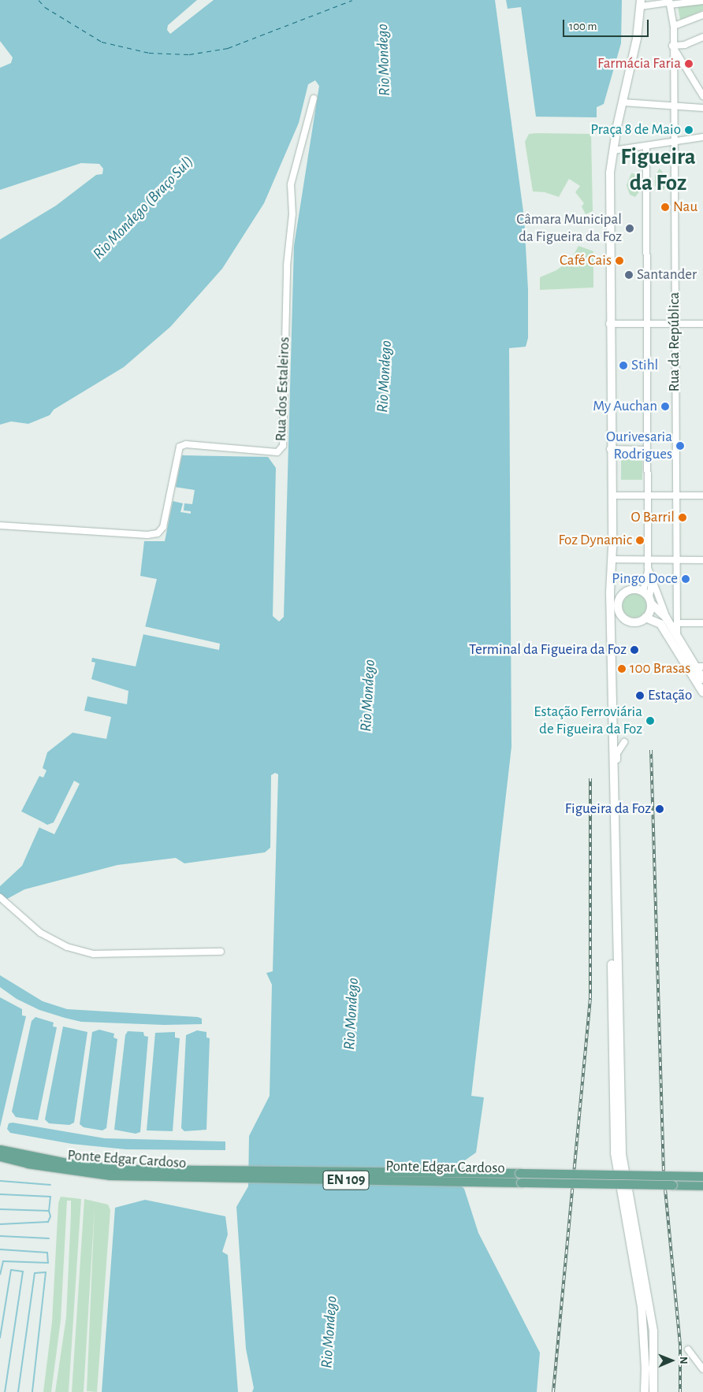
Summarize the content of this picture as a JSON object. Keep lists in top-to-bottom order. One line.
{"streets":{"main road":["Ponte Edgar Cardoso","EN 109"],"street":["Rua da República","Rua dos Estaleiros"]},"districts":["Figueira da Foz"],"water":["Rio Mondego","Rio Mondego (Braço Sul)"],"places":["Farmácia Faria","Praça 8 de Maio","Nau","Câmara Municipal da Figueira da Foz","Café Cais","Santander","Stihl","My Auchan","Ourivesaria Rodrigues","O Barril","Foz Dynamic","Pingo Doce","Terminal da Figueira da Foz","100 Brasas","Estação","Estação Ferroviária de Figueira da Foz","Figueira da Foz"],"scale_bar":"100 m","north":"right"}
